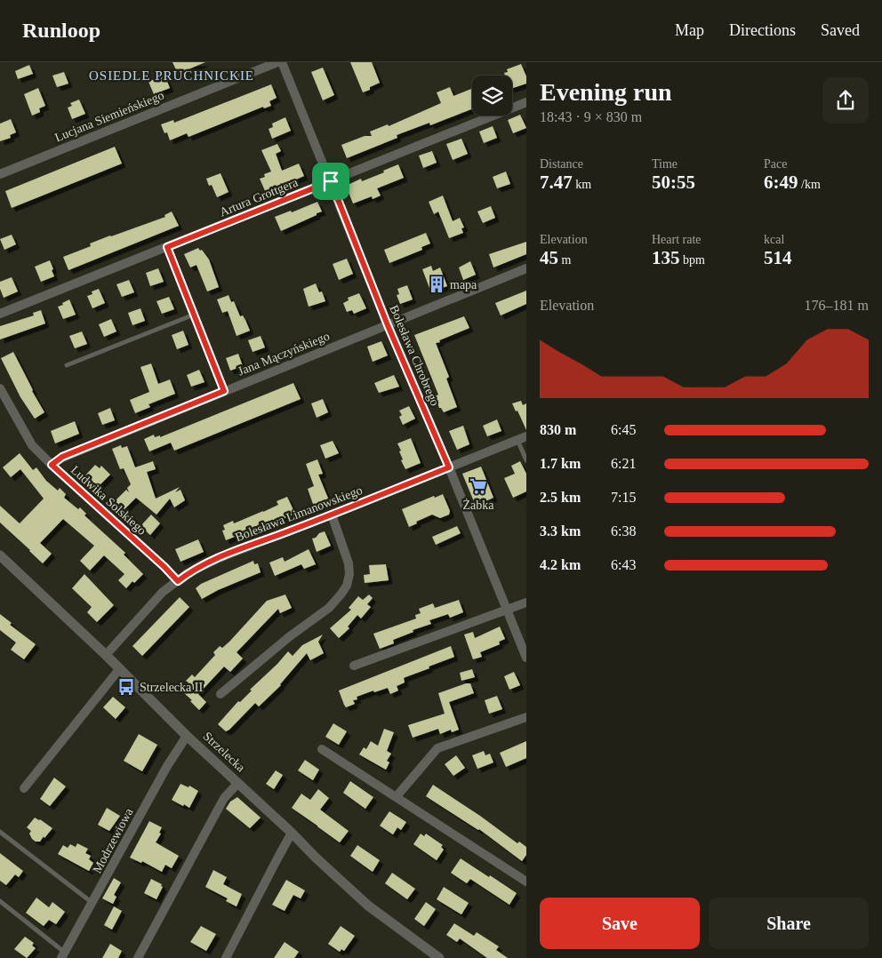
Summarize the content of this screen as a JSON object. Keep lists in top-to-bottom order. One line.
{"streets":{"street":["Lucjana Siemieńskiego","Artura Grottgera","Jana Mączyńskiego","Bolesława Chrobrego","Ludwika Solskiego","Bolesława Limanowskiego","Strzelecka","Modrzewiowa"]},"crossings":[["Artura Grottgera","Bolesława Chrobrego"],["Jana Mączyńskiego","Bolesława Chrobrego"],["Jana Mączyńskiego","Ludwika Solskiego"],["Bolesława Chrobrego","Bolesława Limanowskiego"],["Ludwika Solskiego","Bolesława Limanowskiego"],["Bolesława Limanowskiego","Strzelecka"],["Strzelecka","Modrzewiowa"]],"districts":["OSIEDLE PRUCHNICKIE"],"places":{"building":["mapa"],"supermarket":["Żabka"],"bus stop":["Strzelecka II"]},"page":{"header":"Runloop","nav":["Map","Directions","Saved"],"heading":["Evening run","18:43 · 9 × 830 m"],"stats":[["Distance","7.47 km"],["Time","50:55"],["Pace","6:49 /km"],["Elevation","45 m"],["Heart rate","135 bpm"],["kcal","514"]],"chart":["Elevation","176–181 m"],"list":[{"name":"830 m","note":"6:45"},{"name":"1.7 km","note":"6:21"},{"name":"2.5 km","note":"7:15"},{"name":"3.3 km","note":"6:38"},{"name":"4.2 km","note":"6:43"}],"buttons":["Save","Share"]}}
